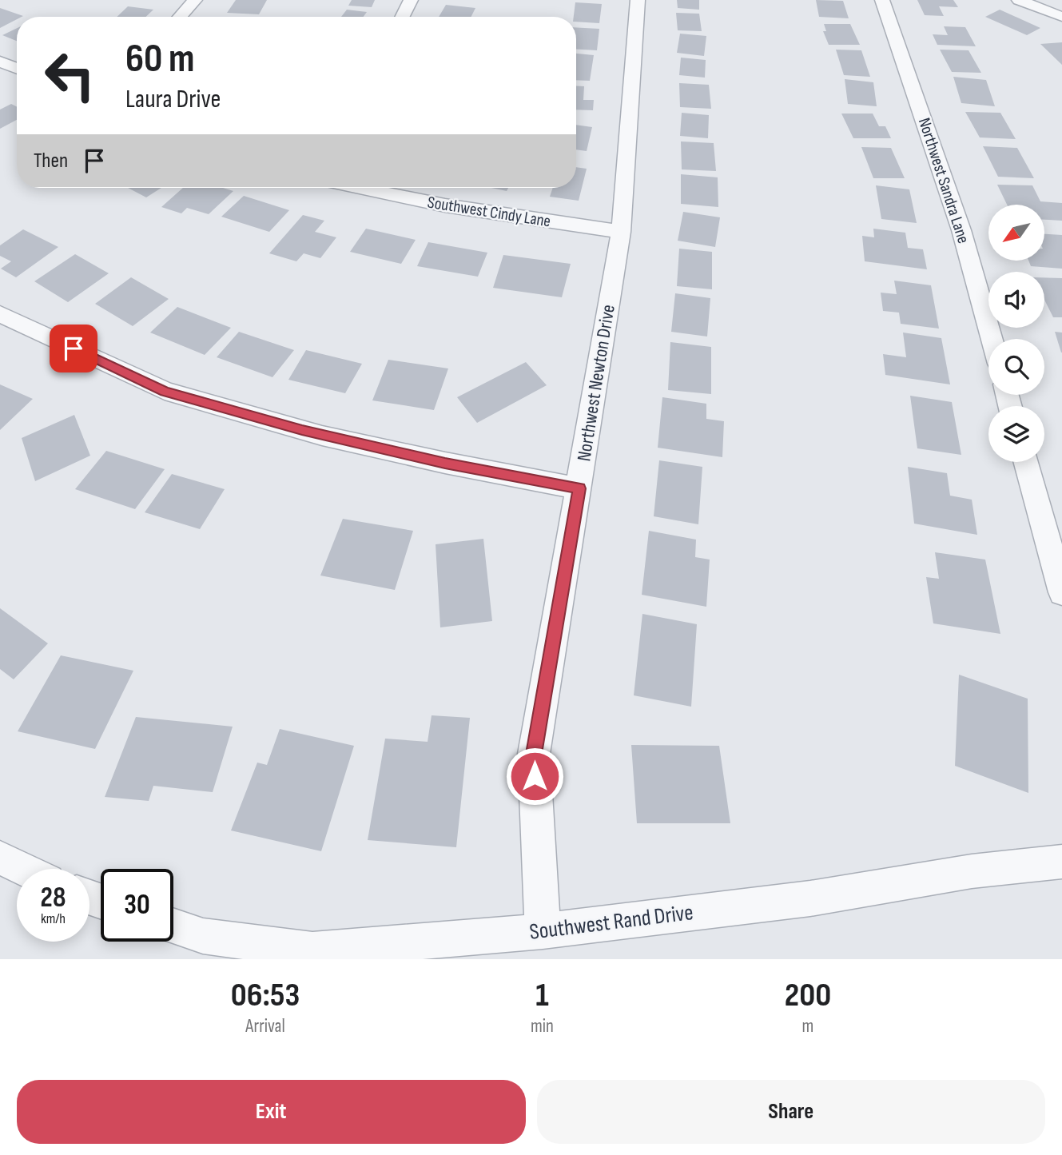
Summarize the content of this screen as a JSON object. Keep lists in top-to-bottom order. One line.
{"streets":{"street":["Northwest Sandra Lane","Southwest Cindy Lane","Northwest Newton Drive","Southwest Rand Drive"]},"crossings":[["Southwest Cindy Lane","Northwest Newton Drive"],["Northwest Newton Drive","Southwest Rand Drive"]],"north":"bottom left","page":{"turn":["60 m","Laura Drive"],"then":"Then","speed":"28 km/h","limit":"30","eta":["06:53","Arrival","1","min","200","m"],"buttons":["Exit","Share"]}}
